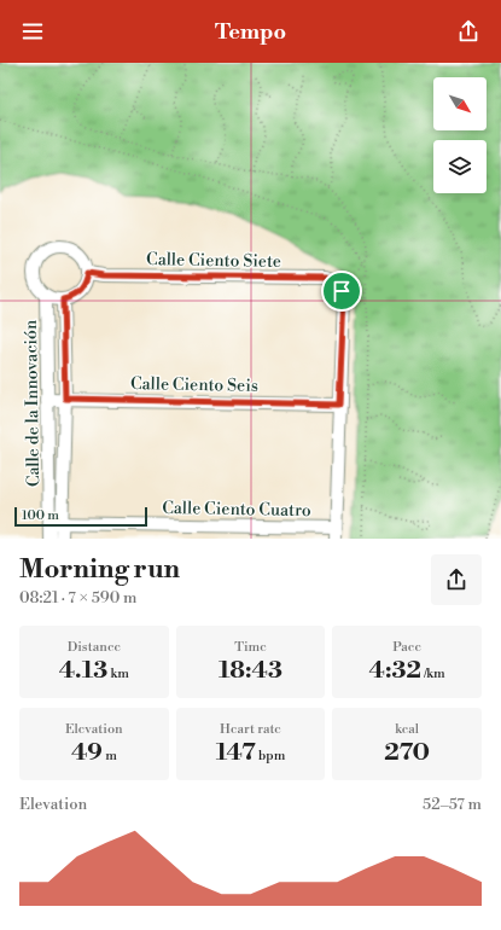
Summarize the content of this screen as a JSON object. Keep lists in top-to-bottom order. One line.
{"streets":{"street":["Calle Ciento Siete","Calle Ciento Seis","Calle de la Innovación","Calle Ciento Cuatro"]},"crossings":[["Calle Ciento Siete","Calle de la Innovación"],["Calle Ciento Seis","Calle de la Innovación"],["Calle de la Innovación","Calle Ciento Cuatro"]],"scale_bar":"100 m","north":"bottom right","page":{"header":"Tempo","scale":"100 m","heading":["Morning run","08:21 · 7 × 590 m"],"stats":[["Distance","4.13 km"],["Time","18:43"],["Pace","4:32 /km"],["Elevation","49 m"],["Heart rate","147 bpm"],["kcal","270"]],"chart":["Elevation","52–57 m"]}}
